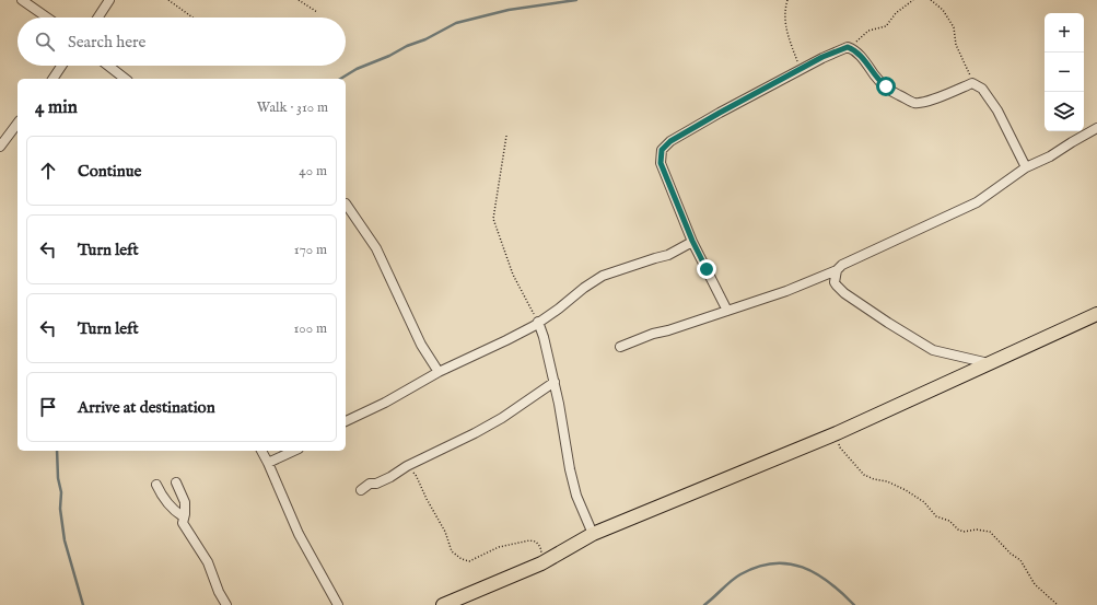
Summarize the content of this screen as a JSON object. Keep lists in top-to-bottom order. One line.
{"page":{"map_buttons":["+","−"],"search":"Search here","heading":["4 min","Walk · 310 m"],"list":[["Continue","40 m"],["Turn left","170 m"],["Turn left","100 m"],"Arrive at destination"]}}
